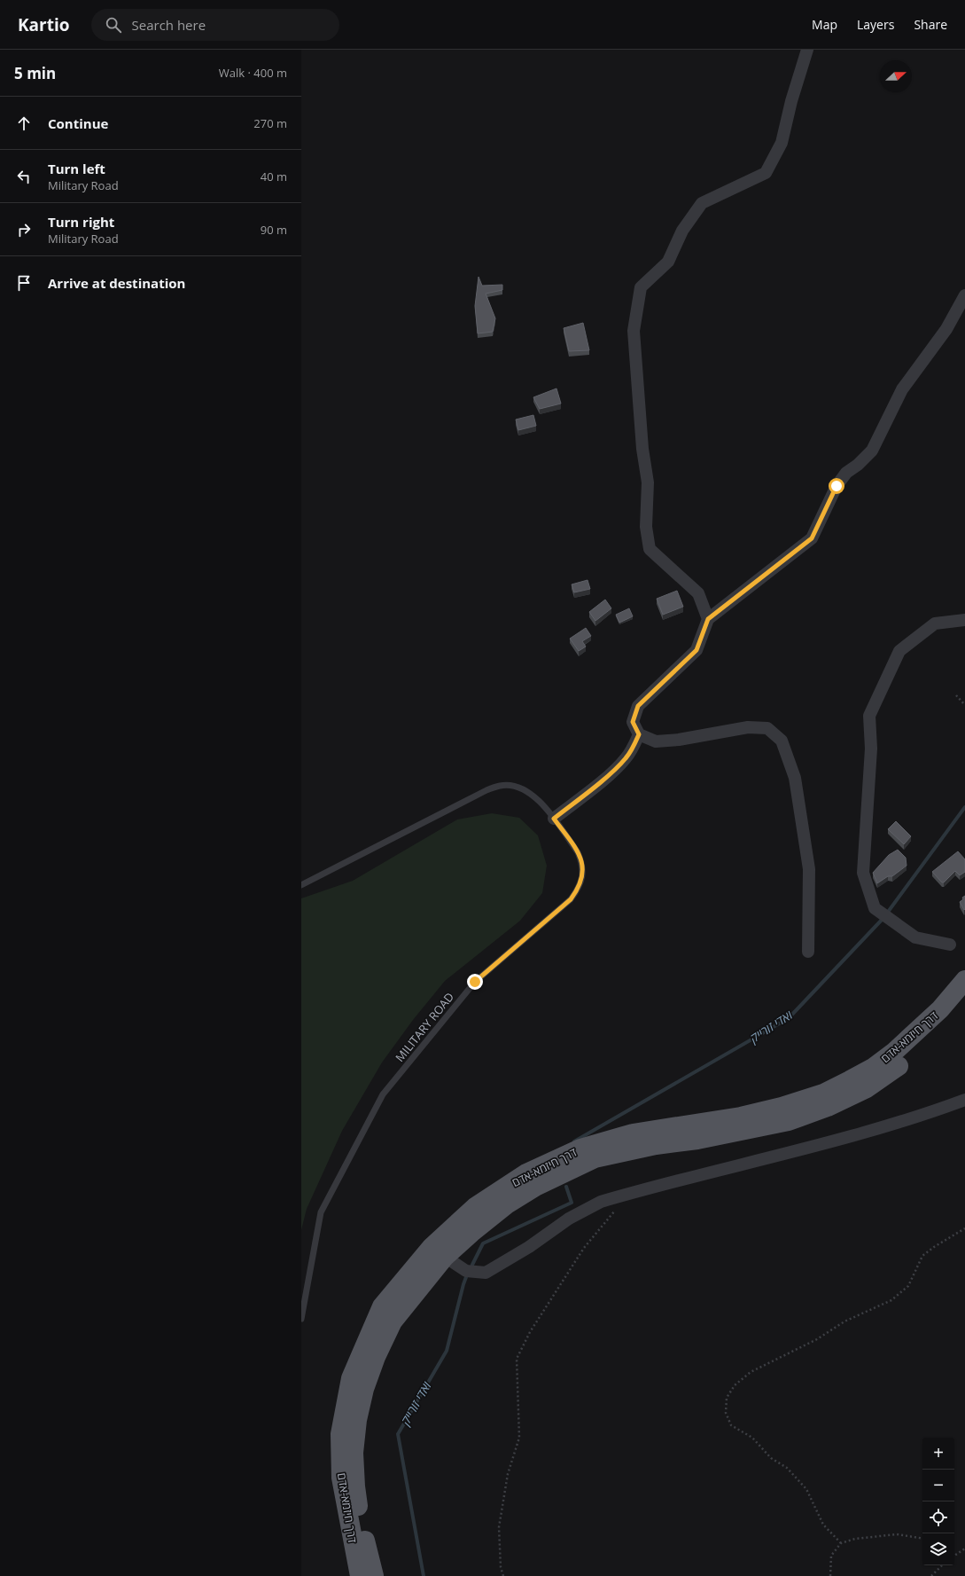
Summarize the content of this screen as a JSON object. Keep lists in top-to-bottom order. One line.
{"streets":{"main road":["דרך חיזמא-אדם"],"lane":["MILITARY ROAD"]},"water":["ואדי זורייק"],"north":"right","page":{"header":"Kartio","search":"Search here","nav":["Map","Layers","Share"],"heading":["5 min","Walk · 400 m"],"list":[["Continue","270 m"],["Turn left","Military Road","40 m"],["Turn right","Military Road","90 m"],"Arrive at destination"],"map_buttons":["+","−"]}}
